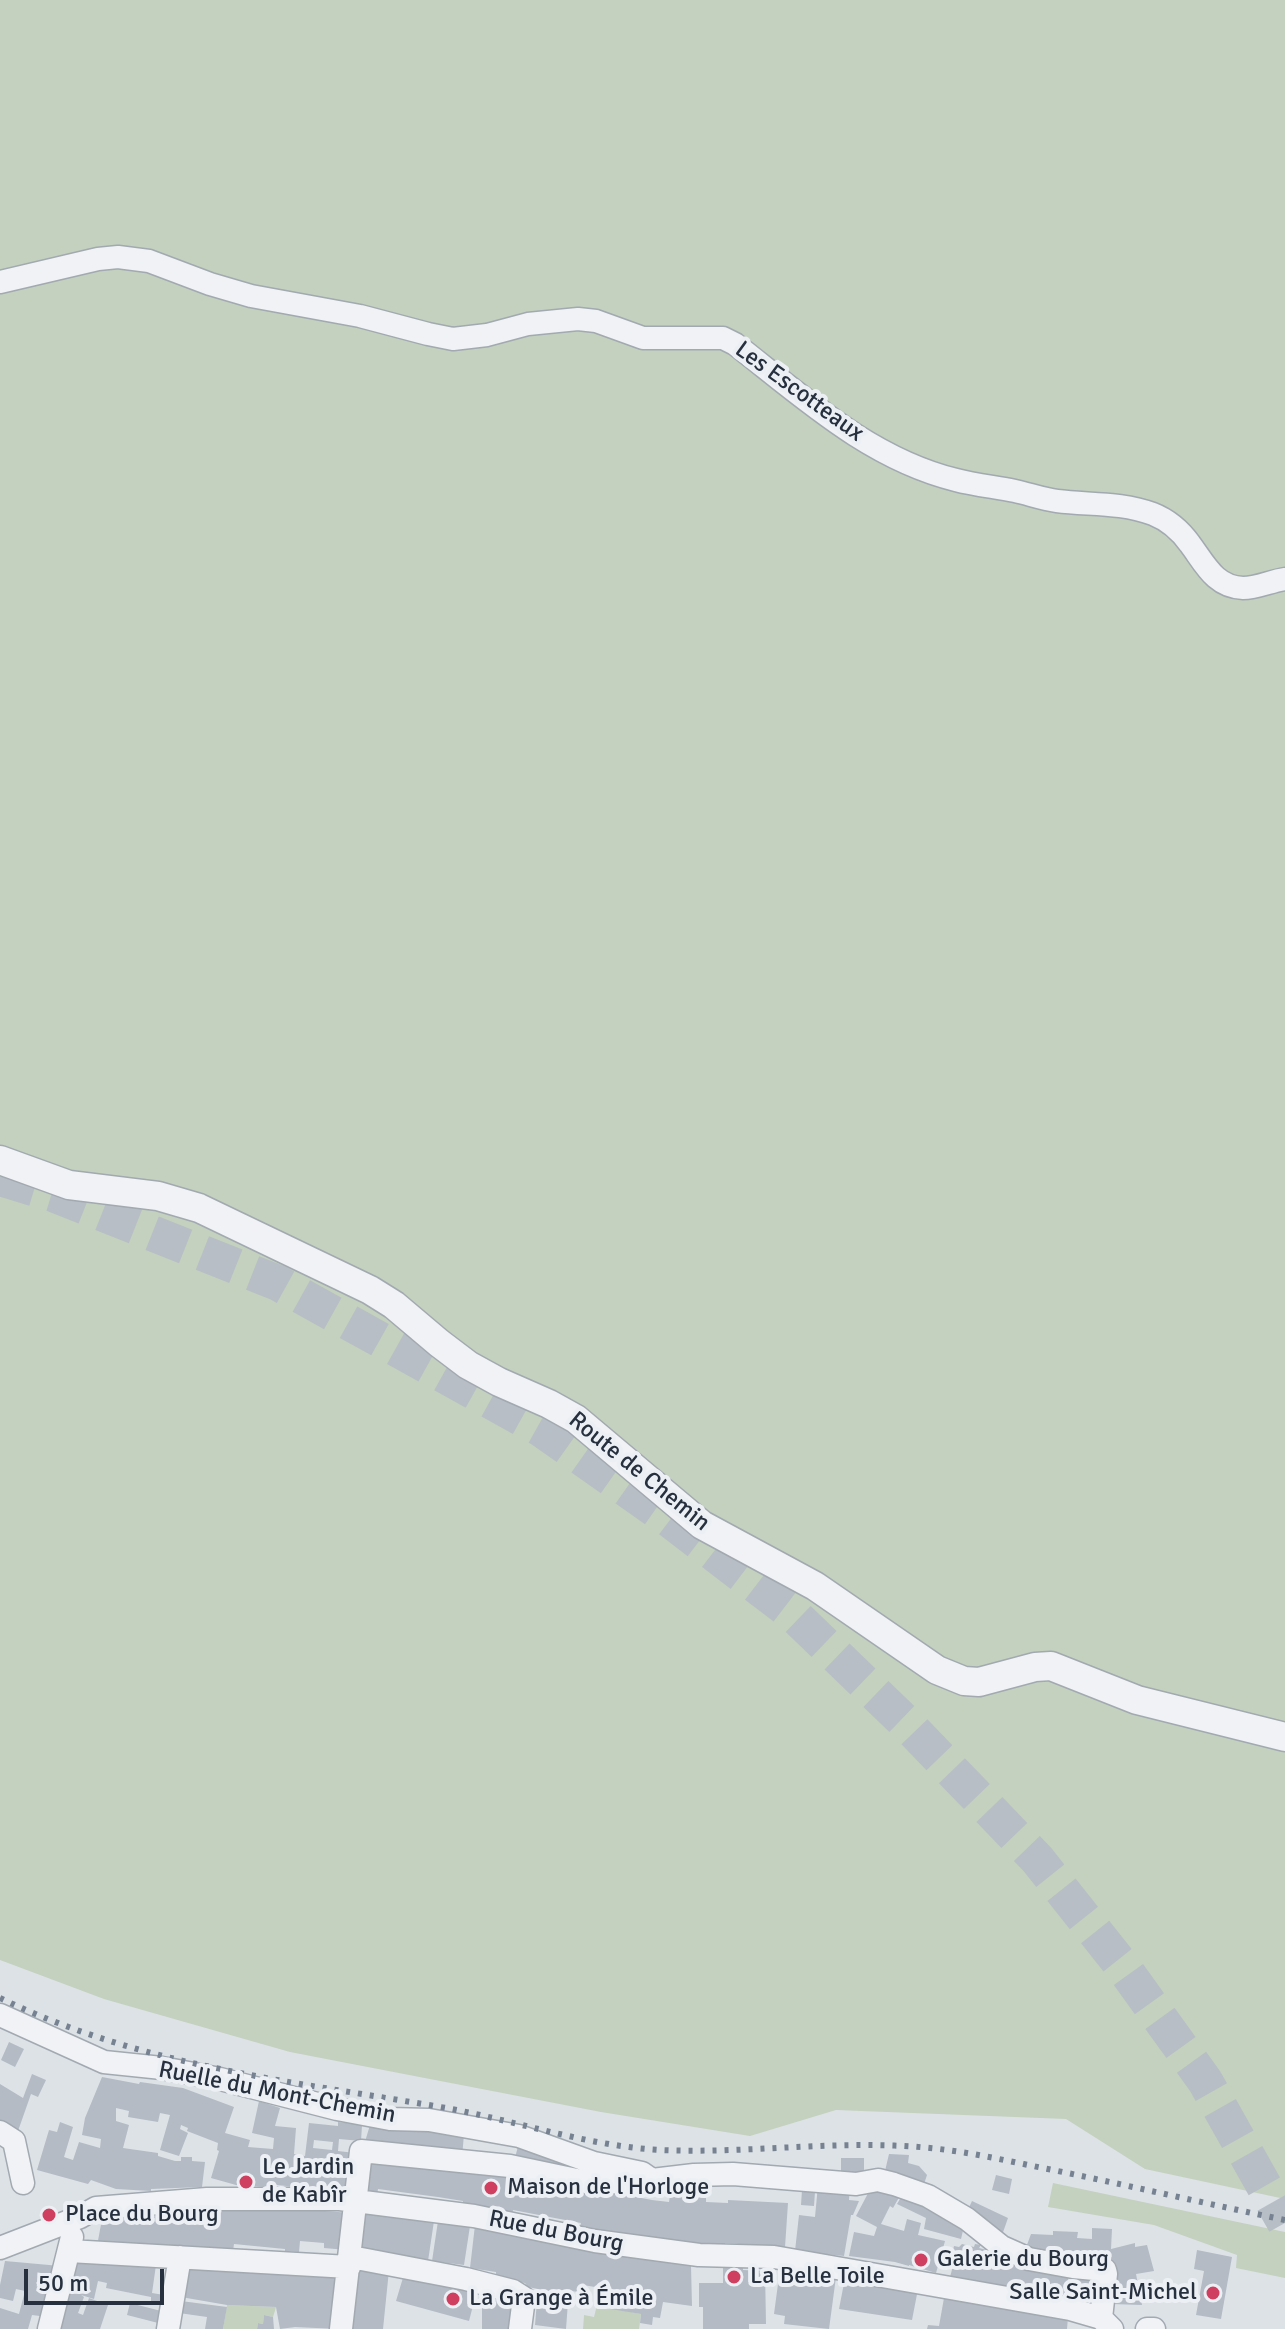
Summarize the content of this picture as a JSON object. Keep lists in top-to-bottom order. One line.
{"streets":{"street":["Les Escotteaux","Route de Chemin","Ruelle du Mont-Chemin","Rue du Bourg"]},"crossings":[["Ruelle du Mont-Chemin","Rue du Bourg"]],"places":["Le Jardin de Kabîr","Maison de l'Horloge","Place du Bourg","Galerie du Bourg","La Belle Toile","Salle Saint-Michel","La Grange à Émile"],"scale_bar":"50 m"}
